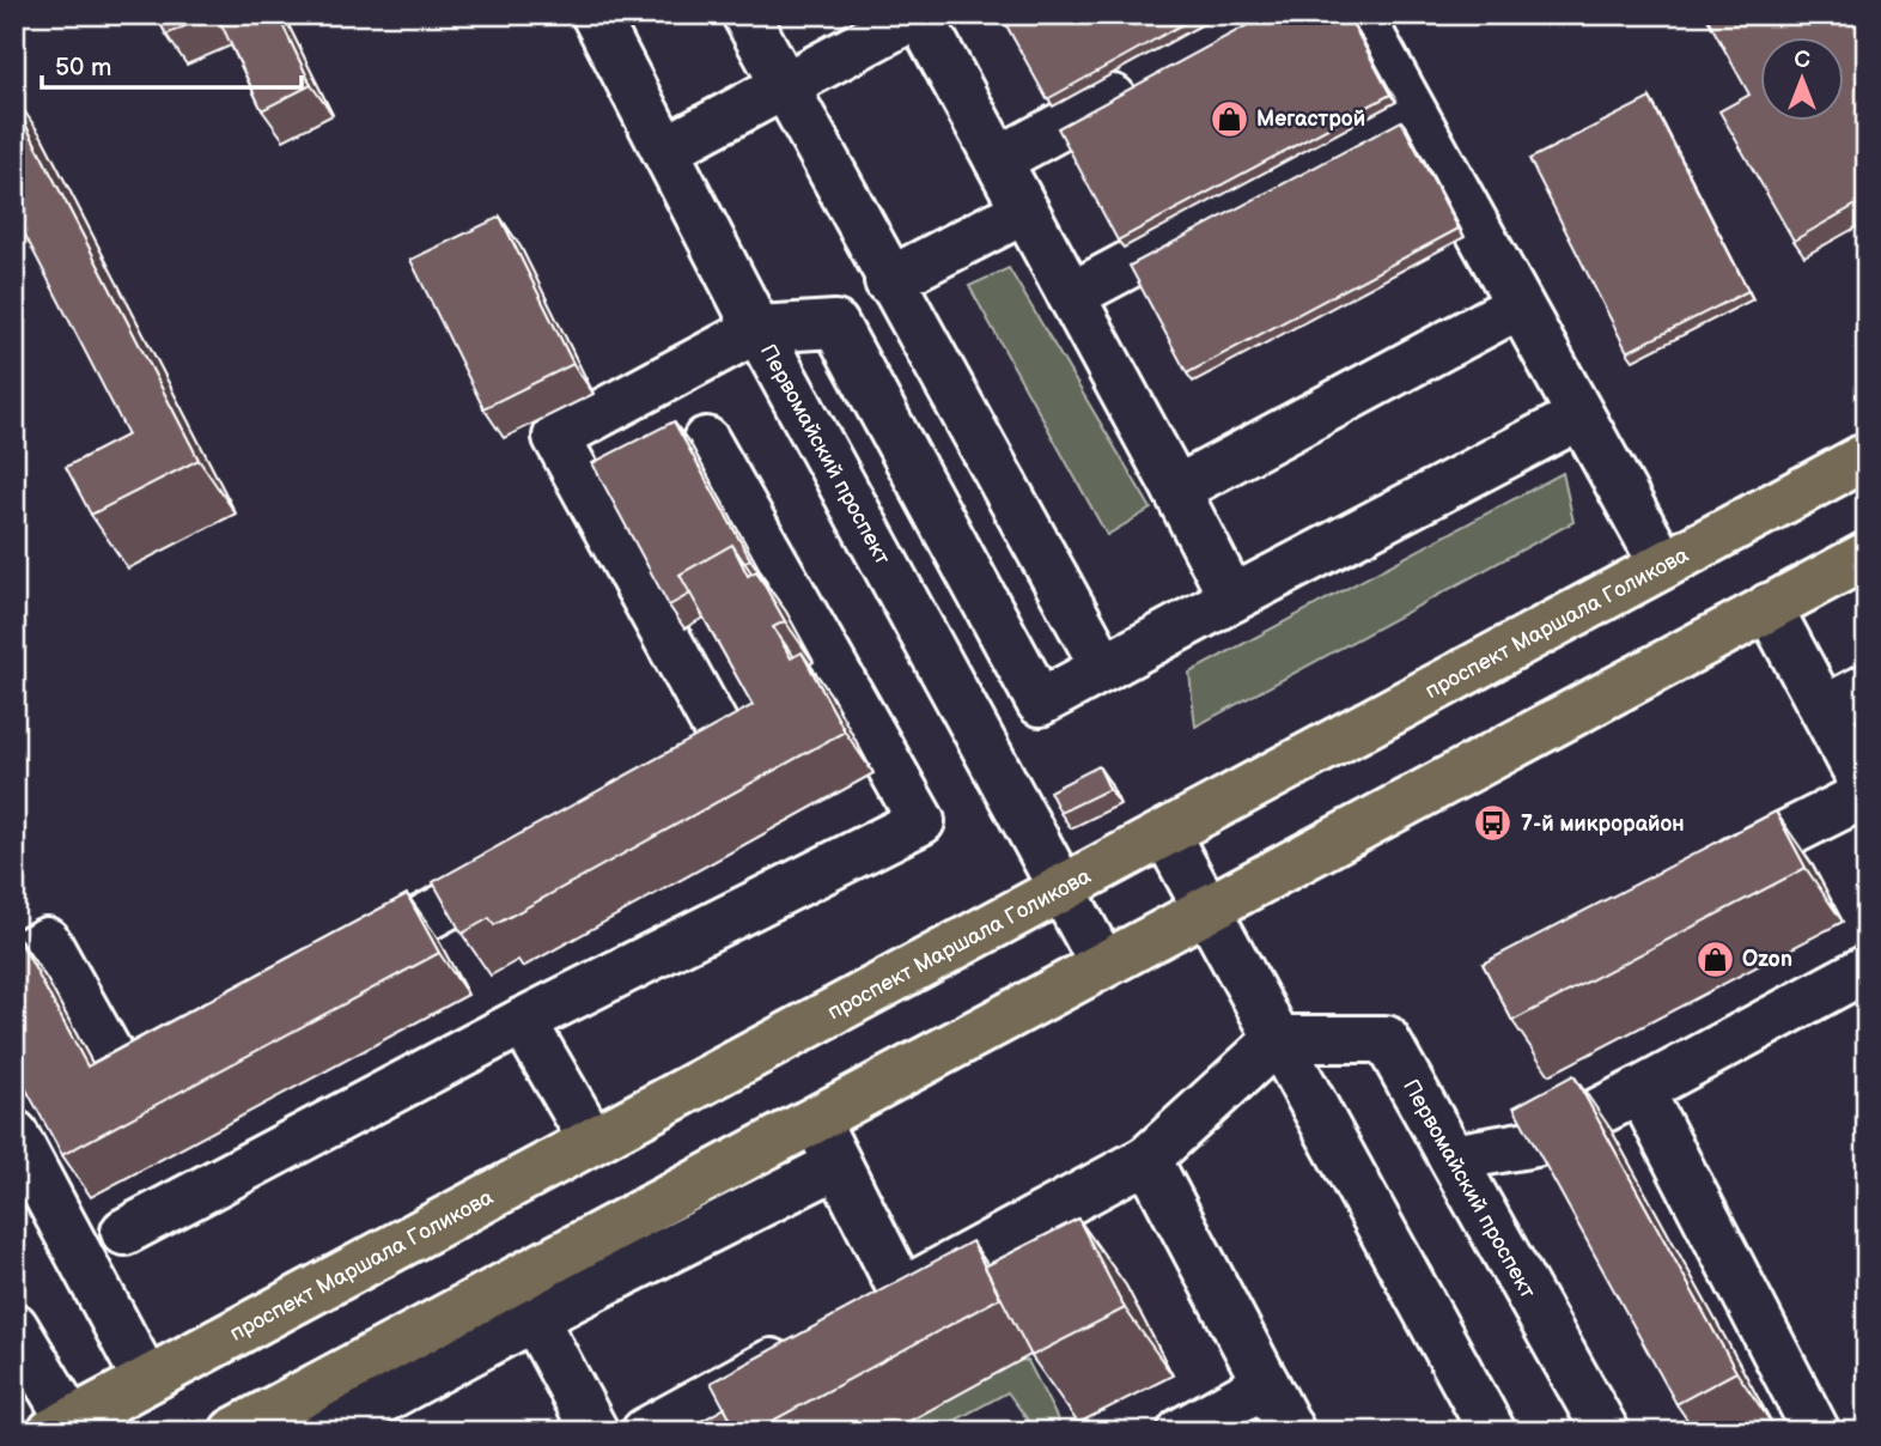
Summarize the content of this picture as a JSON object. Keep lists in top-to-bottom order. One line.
{"streets":{"main road":["проспект Маршала Голикова"],"street":["Первомайский проспект"]},"crossings":[["Первомайский проспект","проспект Маршала Голикова"]],"places":{"shop":["Мегастрой","Ozon"],"bus stop":["7-й микрорайон"]},"scale_bar":"50 m","north":"top"}
